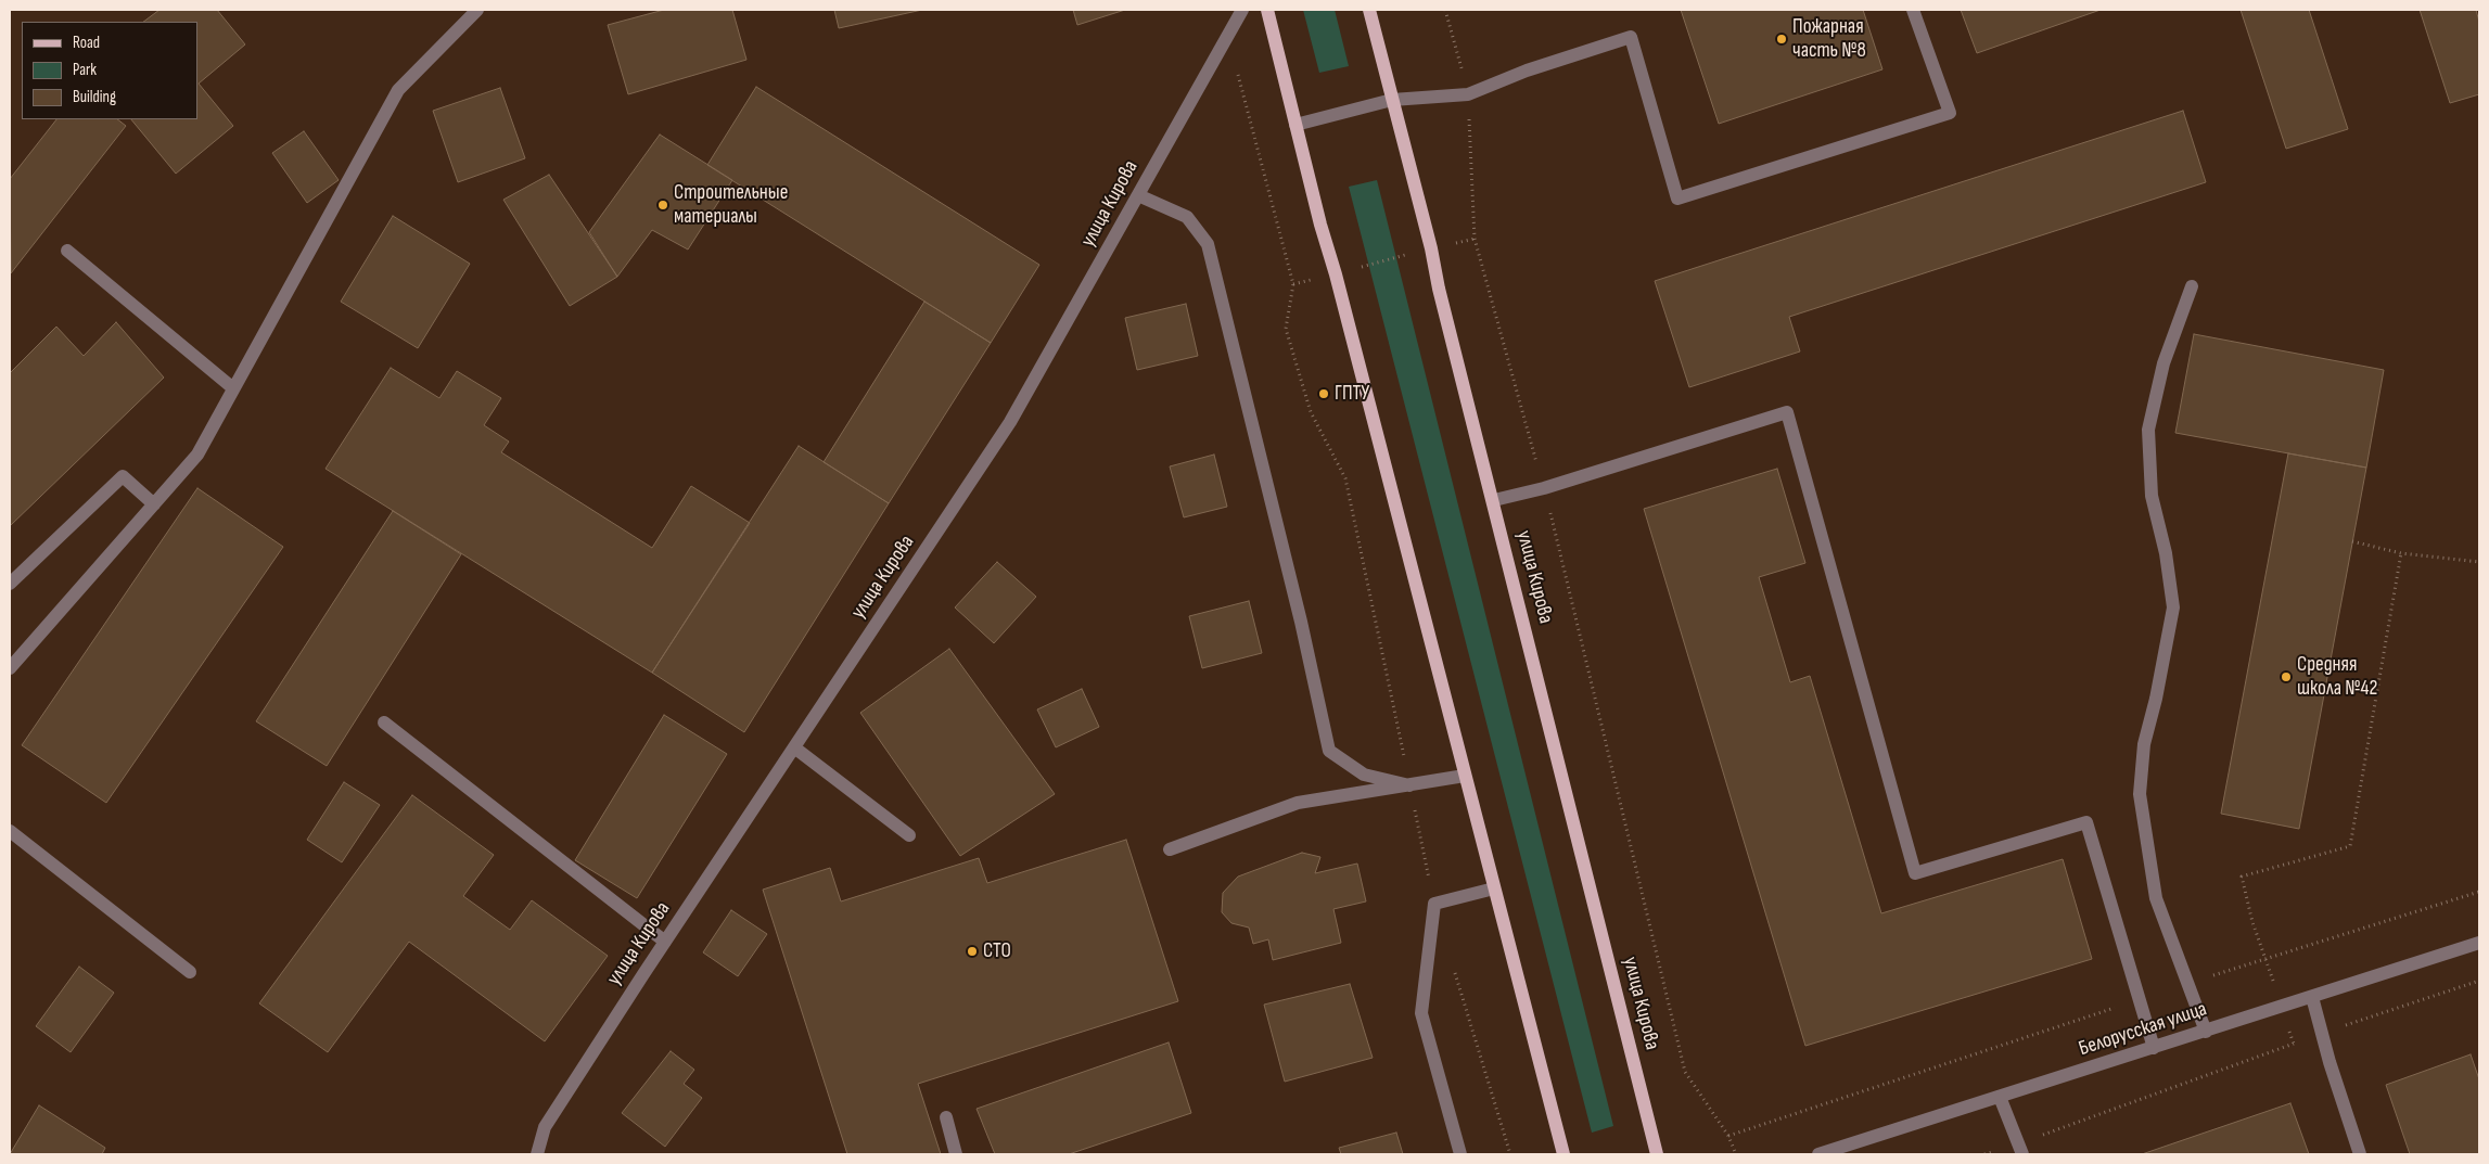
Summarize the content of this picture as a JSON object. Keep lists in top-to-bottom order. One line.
{"streets":{"main road":["улица Кирова"],"street":["Белорусская улица"]},"places":["Пожарная часть №8","Строительные материалы","ГПТУ","Средняя школа №42","СТО"],"legend":["Road","Park","Building"]}
